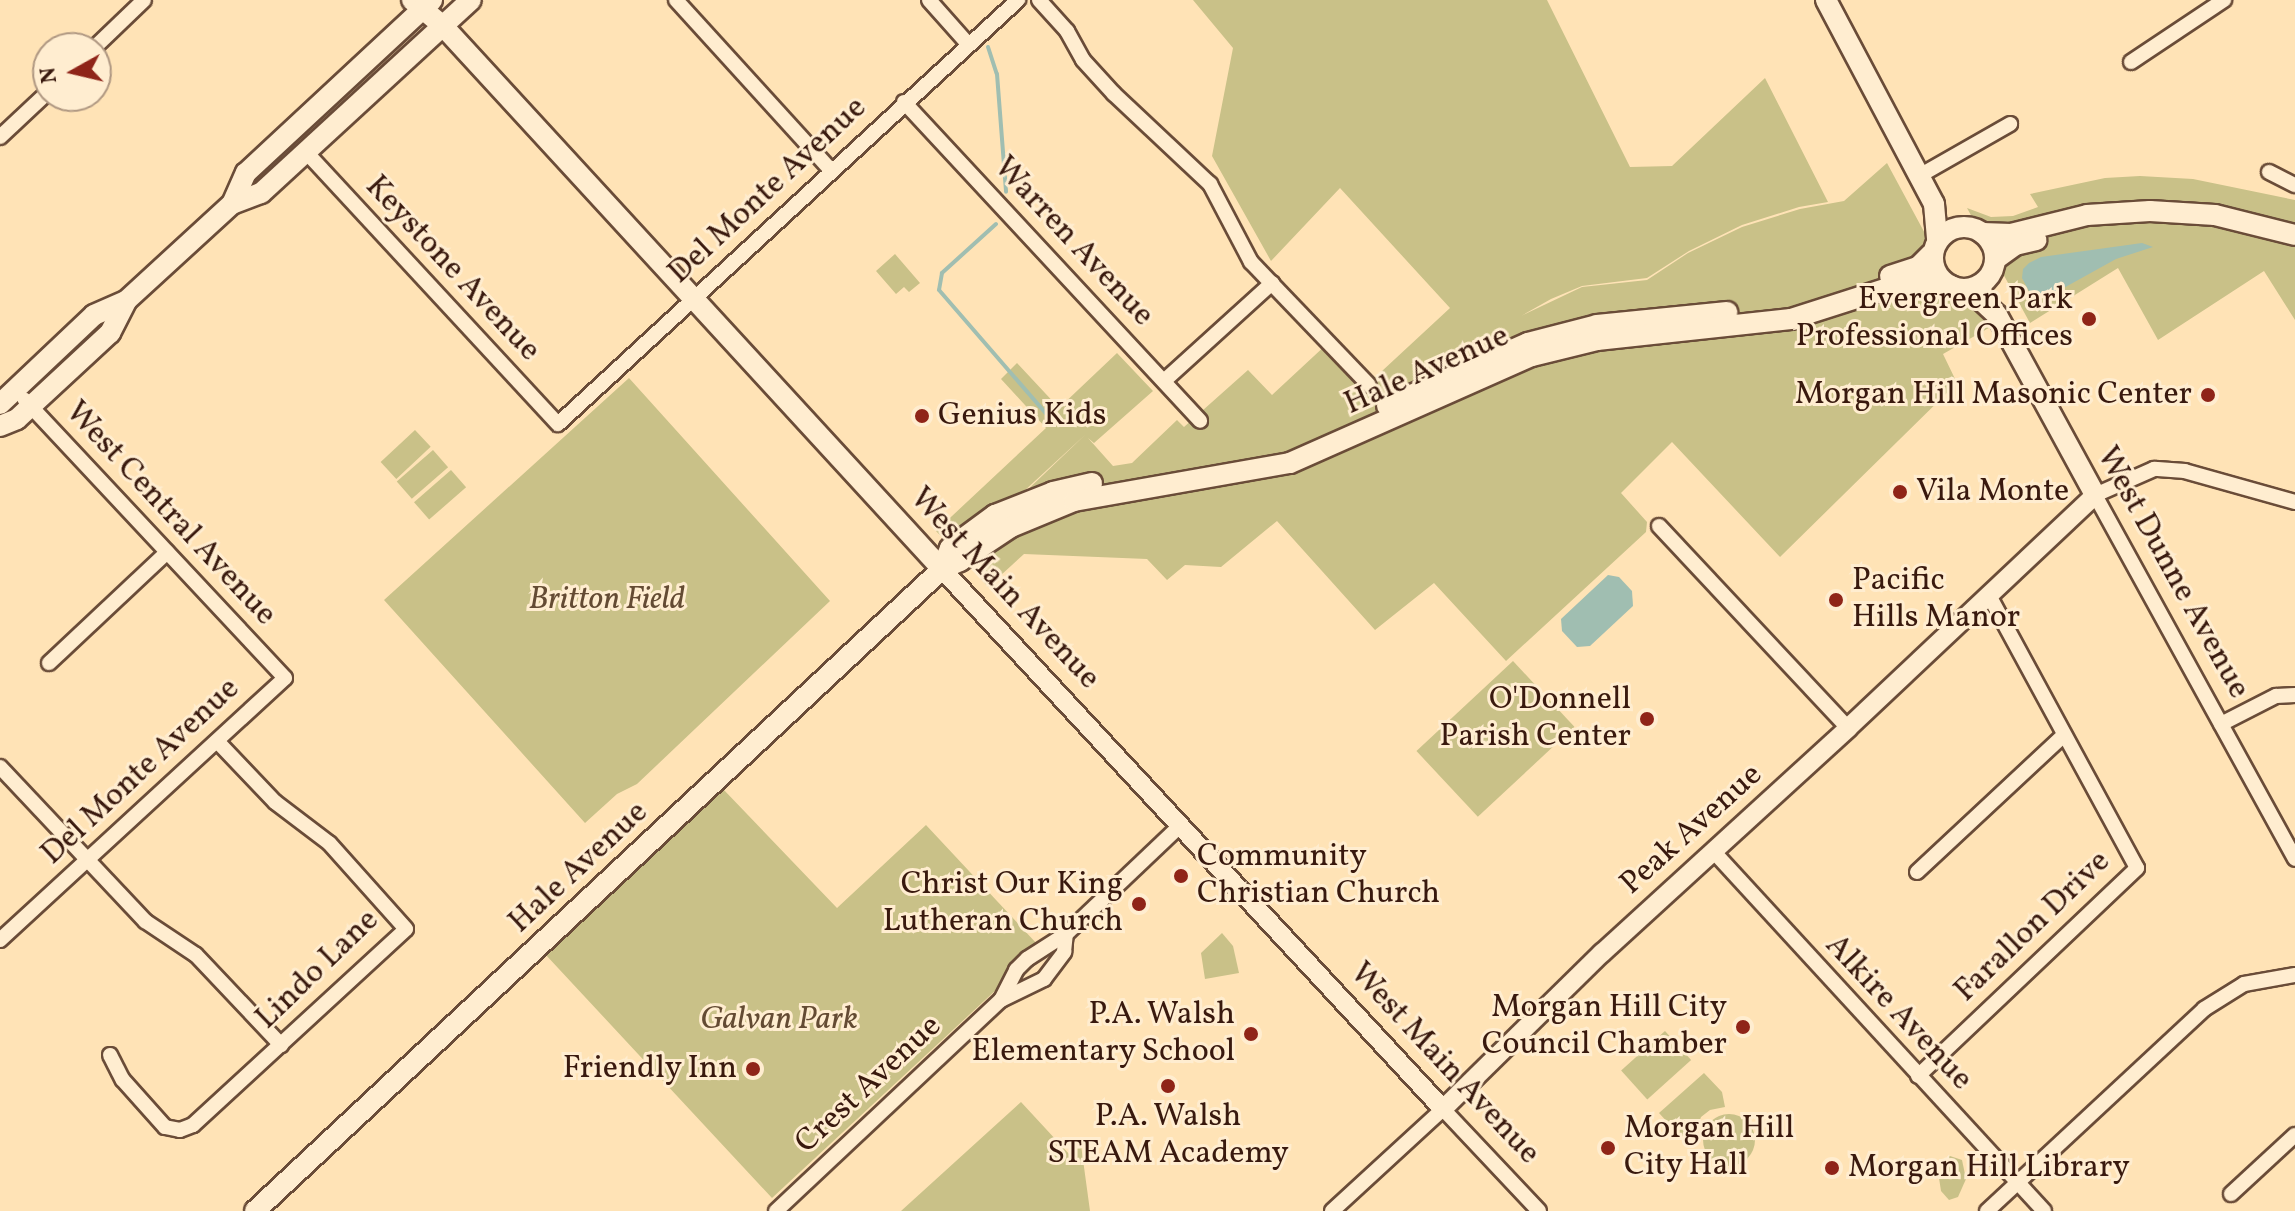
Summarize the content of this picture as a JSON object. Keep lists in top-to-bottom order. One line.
{"streets":{"main road":["Hale Avenue","West Dunne Avenue","West Main Avenue"],"street":["Del Monte Avenue","Warren Avenue","Keystone Avenue","West Central Avenue","Peak Avenue","Farallon Drive","Lindo Lane","Alkire Avenue","Crest Avenue"]},"crossings":[["Del Monte Avenue","Warren Avenue"],["Del Monte Avenue","Keystone Avenue"],["Del Monte Avenue","West Central Avenue"],["Del Monte Avenue","West Main Avenue"],["Del Monte Avenue","Lindo Lane"],["Hale Avenue","West Dunne Avenue"],["Hale Avenue","West Main Avenue"],["West Dunne Avenue","Peak Avenue"],["West Main Avenue","Peak Avenue"],["West Main Avenue","Crest Avenue"],["Peak Avenue","Farallon Drive"],["Peak Avenue","Alkire Avenue"],["Farallon Drive","Alkire Avenue"]],"parks":["Britton Field","Galvan Park"],"places":["Evergreen Park Professional Offices","Morgan Hill Masonic Center","Genius Kids","Vila Monte","Pacific Hills Manor","O'Donnell Parish Center","Community Christian Church","Christ Our King Lutheran Church","Morgan Hill City Council Chamber","P.A. Walsh Elementary School","Friendly Inn","P.A. Walsh STEAM Academy","Morgan Hill City Hall","Morgan Hill Library"],"north":"left"}
